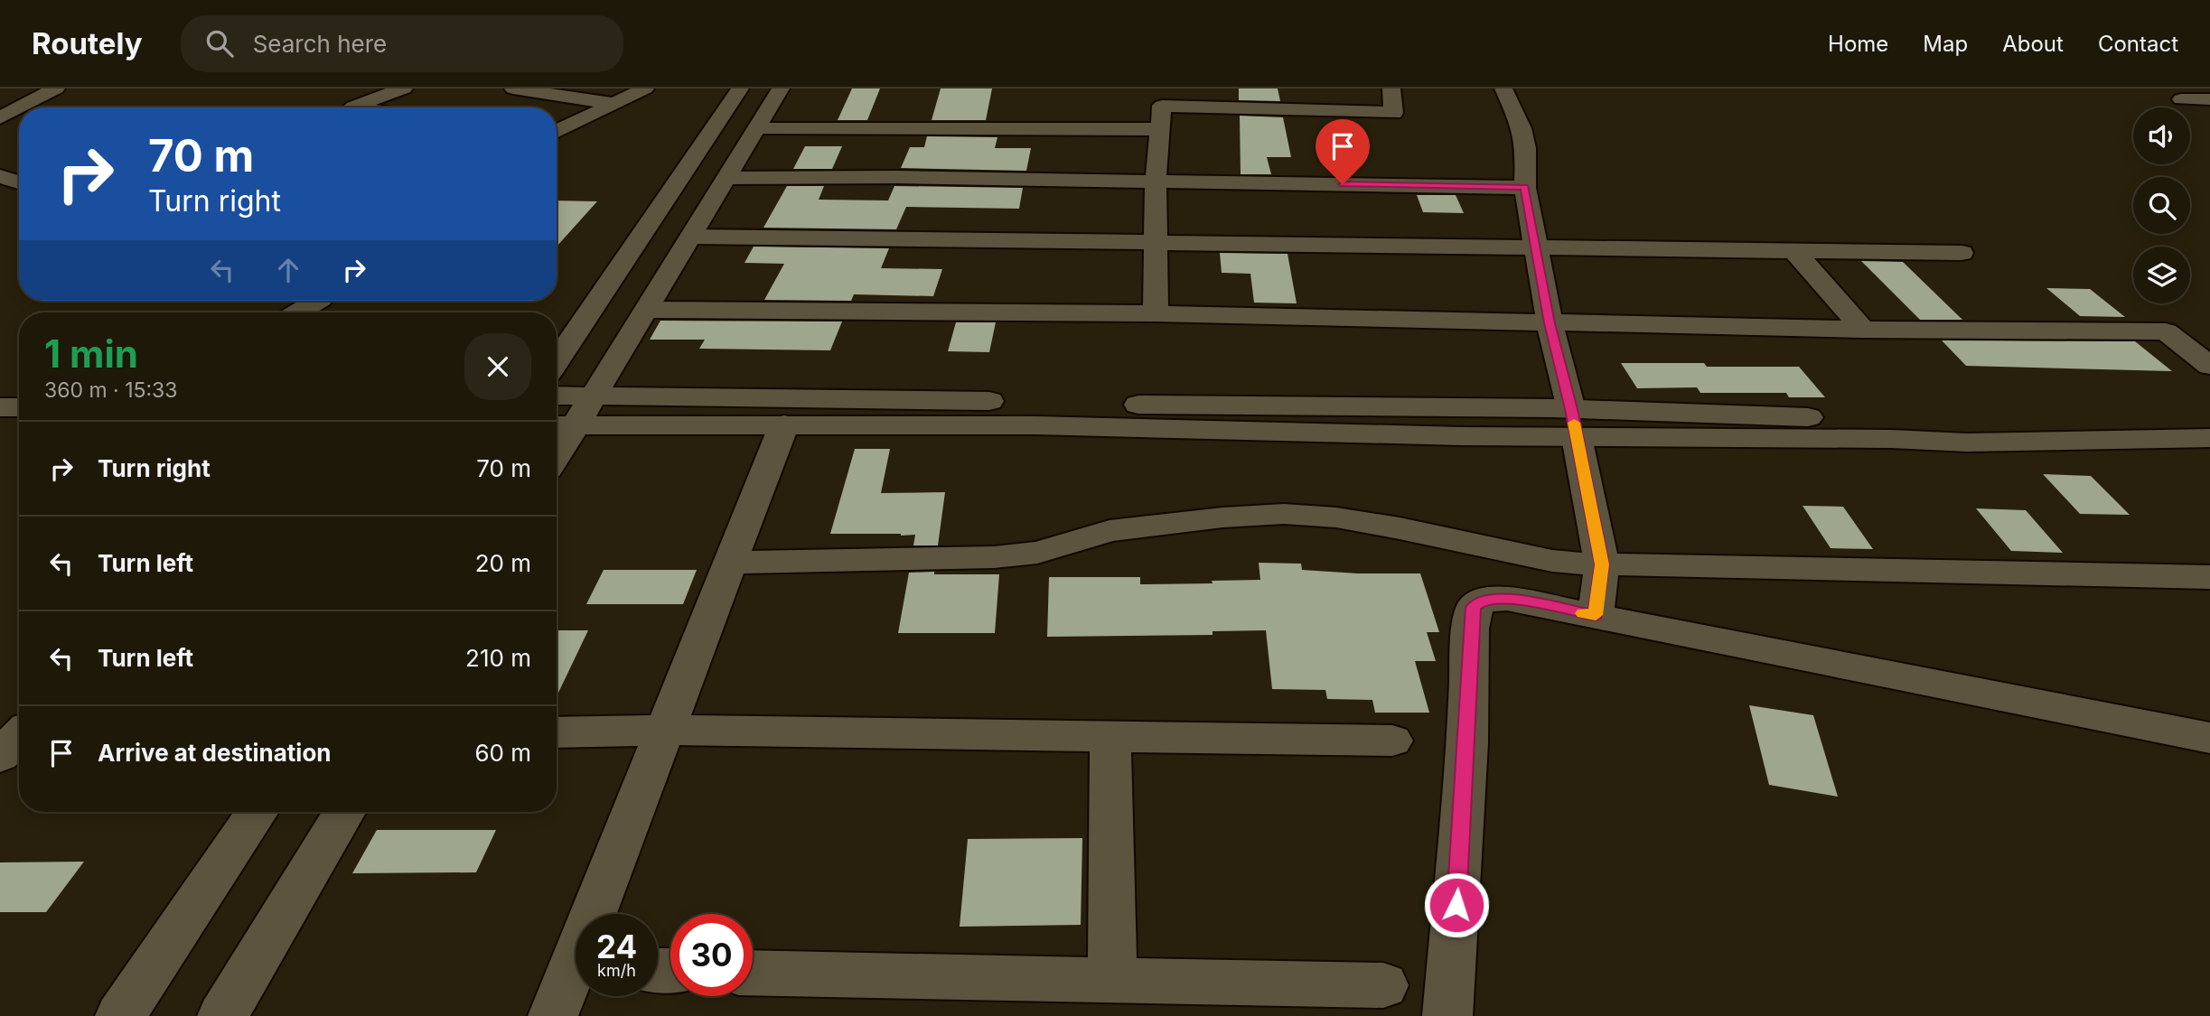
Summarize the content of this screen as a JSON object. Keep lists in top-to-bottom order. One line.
{"page":{"header":"Routely","search":"Search here","nav":["Home","Map","About","Contact"],"turn":["70 m","Turn right"],"heading":["1 min","360 m · 15:33"],"list":[{"name":"Turn right","value":"70 m"},{"name":"Turn left","value":"20 m"},{"name":"Turn left","value":"210 m"},{"name":"Arrive at destination","value":"60 m"}],"speed":"24 km/h","limit":"30"}}
